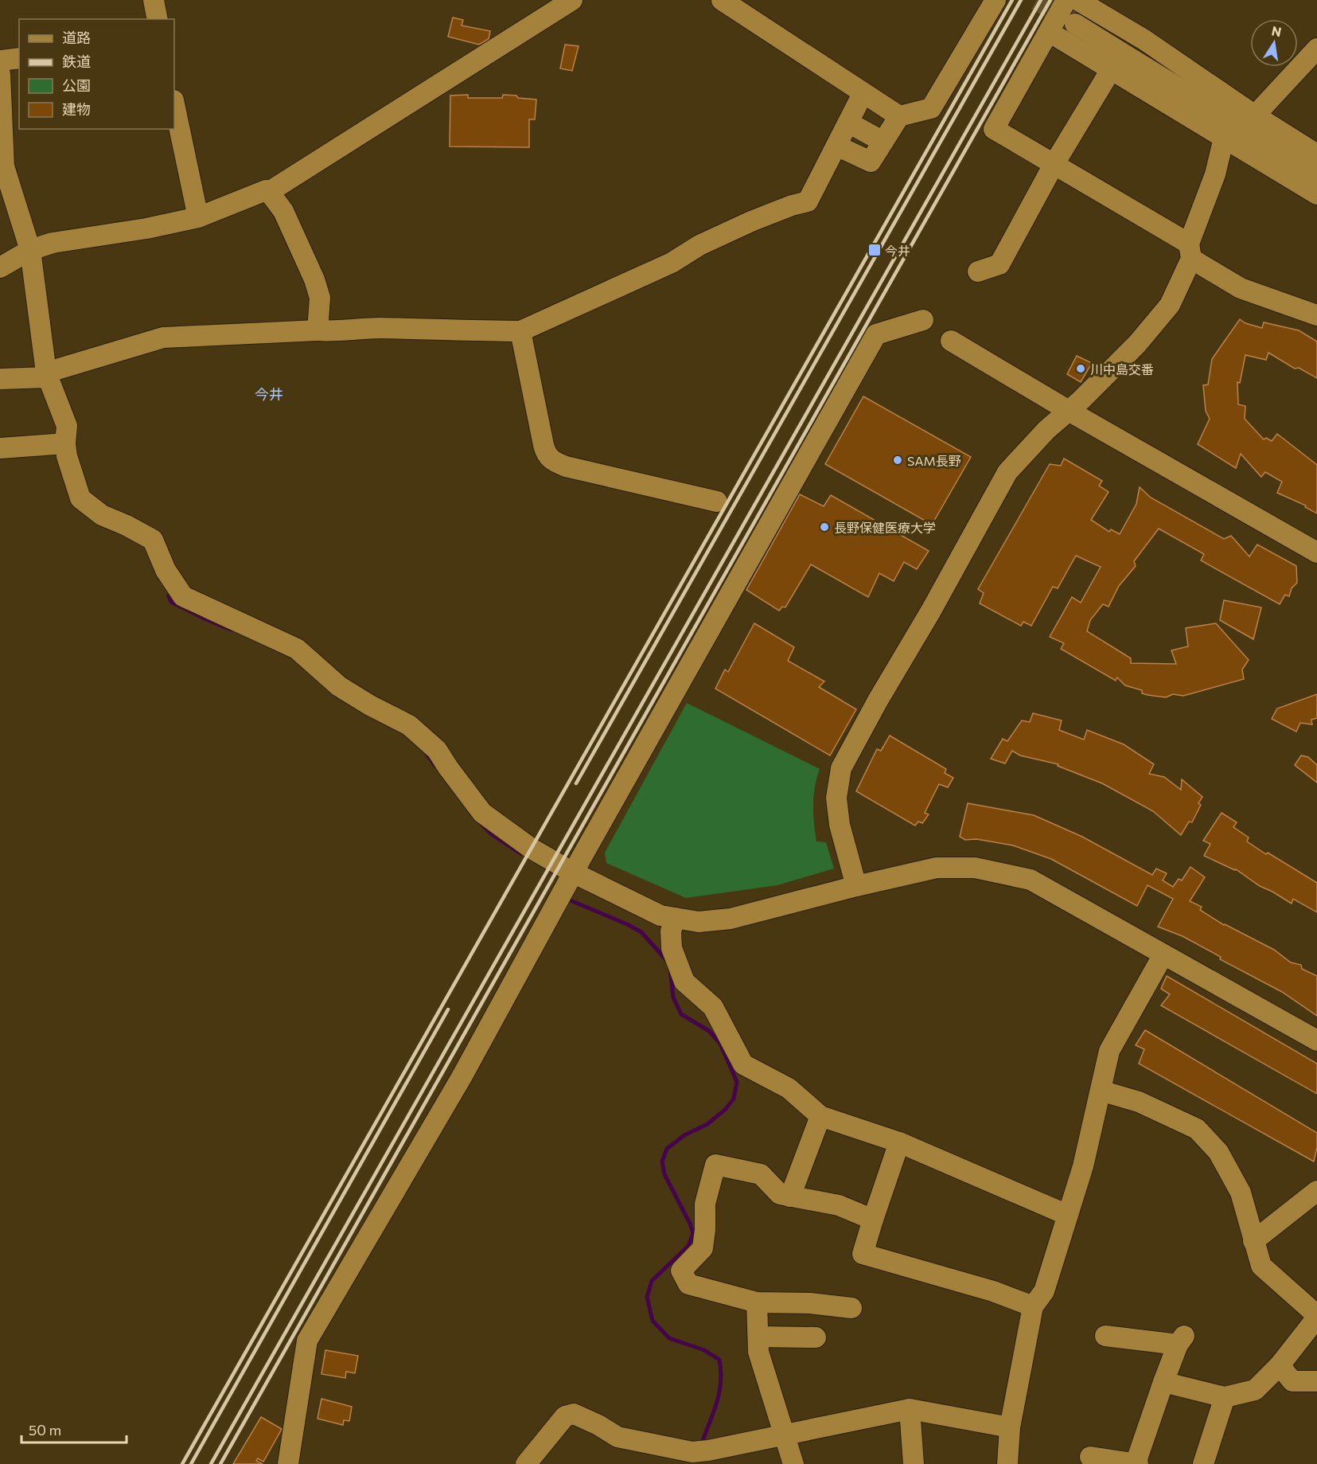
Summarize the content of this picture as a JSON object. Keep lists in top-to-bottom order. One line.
{"districts":["今井"],"places":{"transit":["今井"],"other":["川中島交番","SAM長野","長野保健医療大学"]},"legend":["道路","鉄道","公園","建物"],"scale_bar":"50 m","north":"top"}
